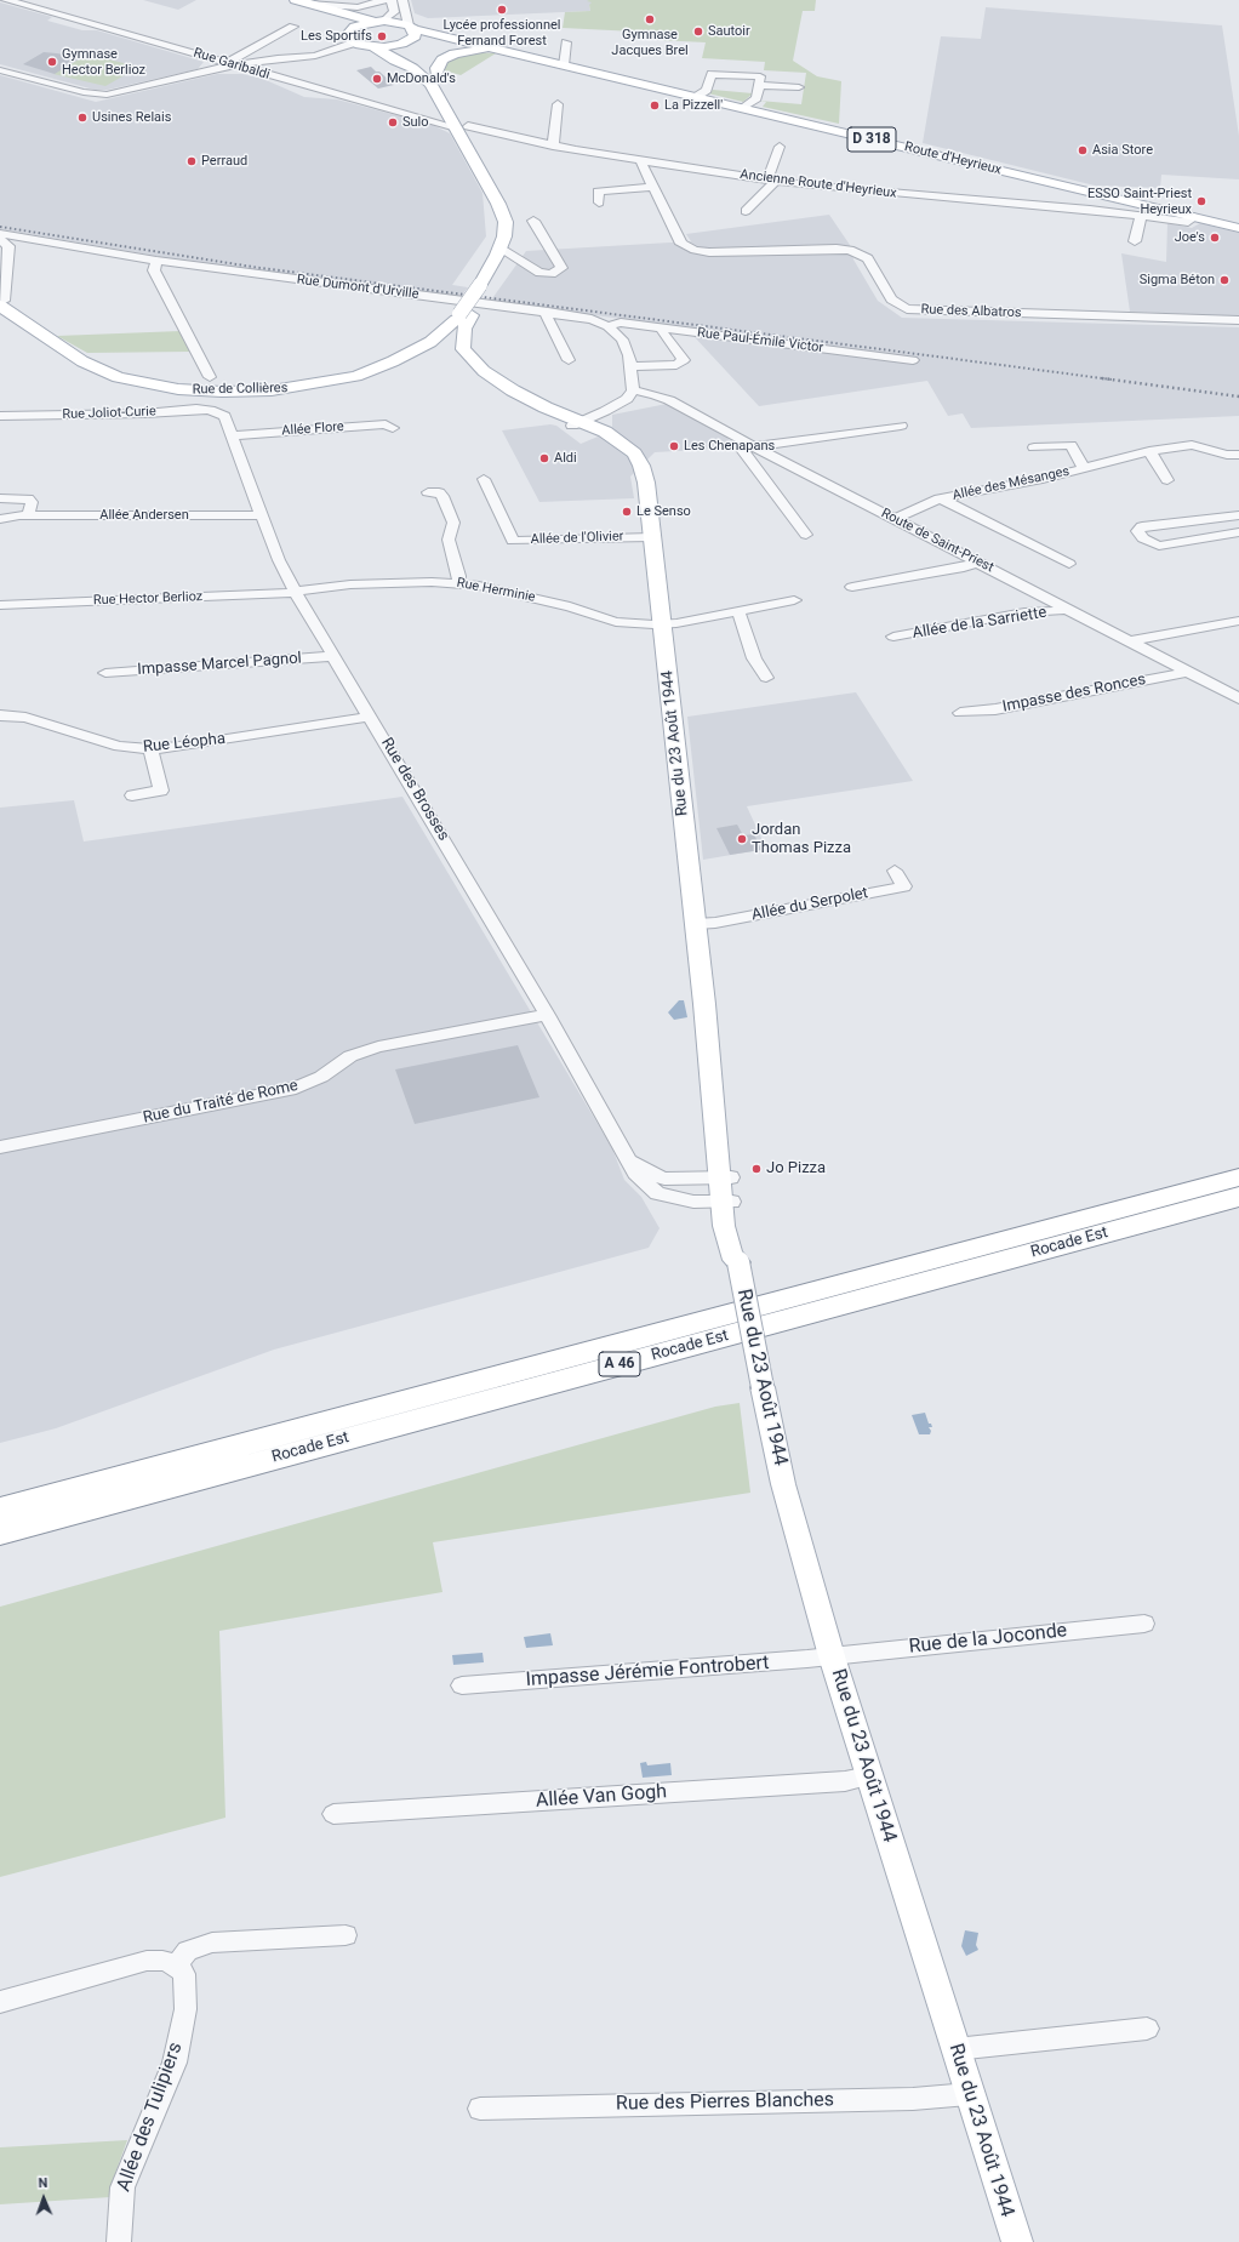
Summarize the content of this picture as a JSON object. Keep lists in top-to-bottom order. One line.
{"streets":{"highway":["Rocade Est","A 46"],"main road":["D 318","Route d'Heyrieux","Rue de Collières","Rue du 23 Août 1944"],"street":["Rue Garibaldi","Ancienne Route d'Heyrieux","Rue Dumont d'Urville","Rue des Albatros","Rue Paul-Émile Victor","Rue Joliot-Curie","Allée Flore","Allée des Mésanges","Allée Andersen","Allée de l'Olivier","Route de Saint-Priest","Rue Herminie","Rue Hector Berlioz","Allée de la Sarriette","Impasse Marcel Pagnol","Impasse des Ronces","Rue Léopha","Rue des Brosses","Allée du Serpolet","Rue du Traité de Rome","Rue de la Joconde","Impasse Jérémie Fontrobert","Allée Van Gogh","Rue des Pierres Blanches","Allée des Tulipiers"]},"crossings":[["Rue Garibaldi","Ancienne Route d'Heyrieux"],["Route d'Heyrieux","Ancienne Route d'Heyrieux"],["Ancienne Route d'Heyrieux","Rue des Albatros"],["Rue Dumont d'Urville","Rue Paul-Émile Victor"],["Rue Dumont d'Urville","Route de Saint-Priest"],["Rue de Collières","Rue du 23 Août 1944"],["Rue Joliot-Curie","Rue des Brosses"],["Allée Flore","Rue des Brosses"],["Allée des Mésanges","Route de Saint-Priest"],["Allée Andersen","Rue des Brosses"],["Allée de l'Olivier","Rue du 23 Août 1944"],["Route de Saint-Priest","Allée de la Sarriette"],["Route de Saint-Priest","Impasse des Ronces"],["Rue Herminie","Rue Hector Berlioz"],["Rue Herminie","Rue du 23 Août 1944"],["Rue Herminie","Rue des Brosses"],["Rue Hector Berlioz","Rue des Brosses"],["Impasse Marcel Pagnol","Rue des Brosses"],["Rue Léopha","Rue des Brosses"],["Rue du 23 Août 1944","Rue des Brosses"],["Rue du 23 Août 1944","Allée du Serpolet"],["Rue du 23 Août 1944","Rue de la Joconde"],["Rue du 23 Août 1944","Impasse Jérémie Fontrobert"],["Rue du 23 Août 1944","Allée Van Gogh"],["Rue du 23 Août 1944","Rue des Pierres Blanches"],["Rue des Brosses","Rue du Traité de Rome"],["Rue de la Joconde","Impasse Jérémie Fontrobert"]],"places":["Lycée professionnel Fernand Forest","Gymnase Jacques Brel","Sautoir","Les Sportifs","Gymnase Hector Berlioz","McDonald's","La Pizzell'","Usines Relais","Sulo","Asia Store","Perraud","ESSO Saint-Priest Heyrieux","Joe's","Sigma Béton","Les Chenapans","Aldi","Le Senso","Jordan Thomas Pizza","Jo Pizza"],"north":"top"}
